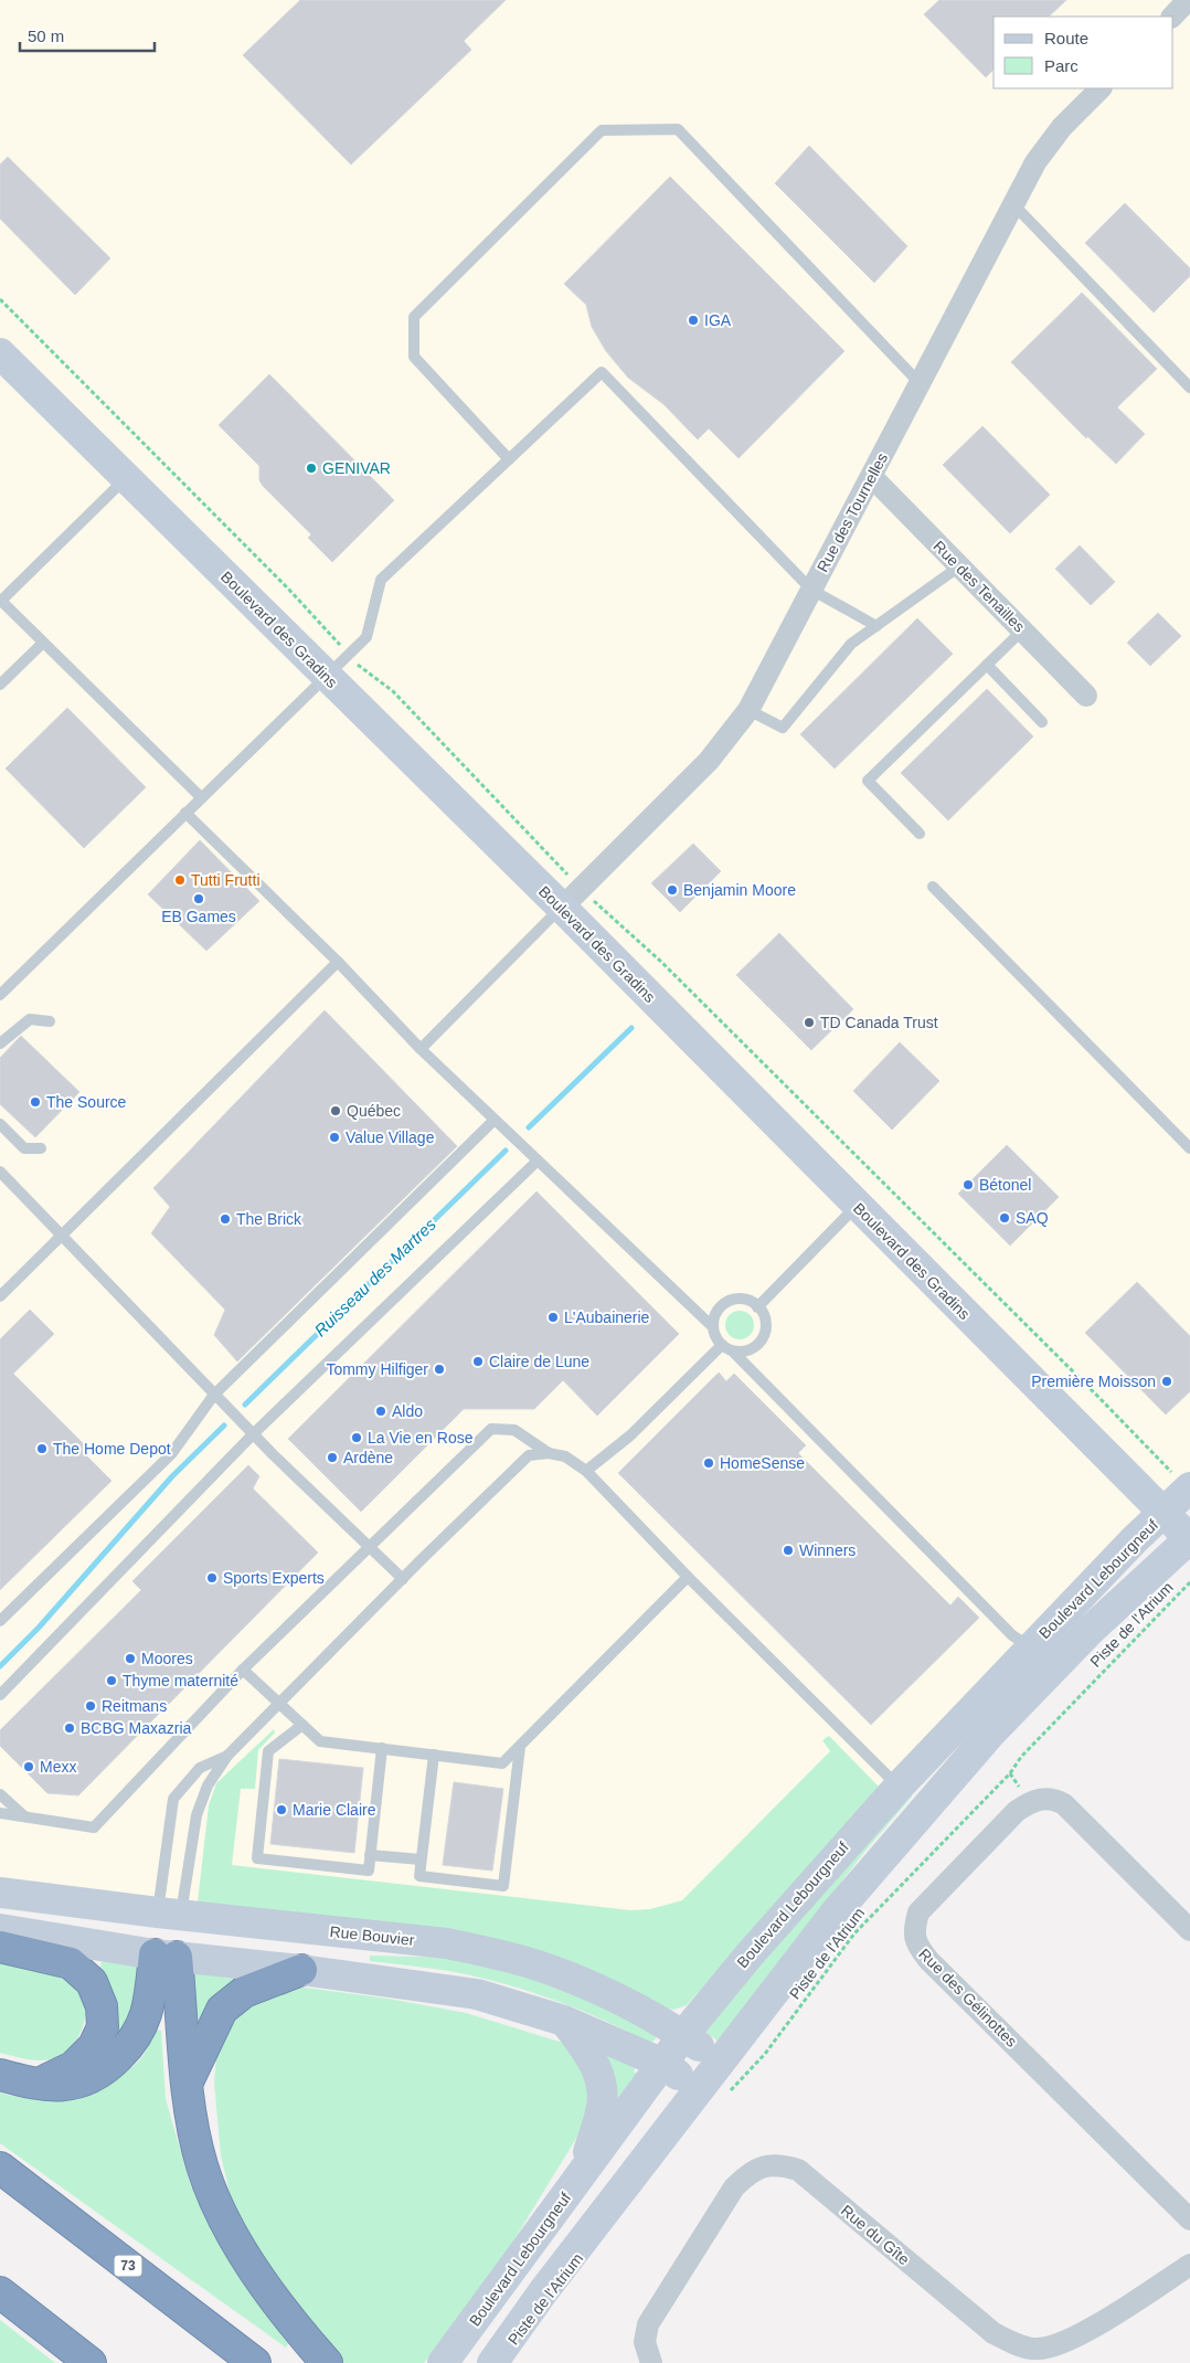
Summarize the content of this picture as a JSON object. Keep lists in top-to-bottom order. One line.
{"streets":{"highway":["73"],"street":["Rue des Tournelles","Rue des Tenailles","Boulevard des Gradins","Boulevard Lebourgneuf","Rue Bouvier","Rue des Gélinottes","Rue du Gîte"],"path":["Piste de l'Atrium"]},"crossings":[["Rue des Tournelles","Rue des Tenailles"],["Rue des Tournelles","Boulevard des Gradins"],["Boulevard des Gradins","Boulevard Lebourgneuf"],["Boulevard Lebourgneuf","Rue Bouvier"]],"water":["Ruisseau des Martres"],"places":["IGA","GENIVAR","Tutti Frutti","Benjamin Moore","EB Games","TD Canada Trust","The Source","Québec","Value Village","Bétonel","SAQ","The Brick","L'Aubainerie","Claire de Lune","Tommy Hilfiger","Première Moisson","Aldo","La Vie en Rose","The Home Depot","Ardène","HomeSense","Winners","Sports Experts","Moores","Thyme maternité","Reitmans","BCBG Maxazria","Mexx","Marie Claire"],"legend":["Route","Parc"],"scale_bar":"50 m"}
